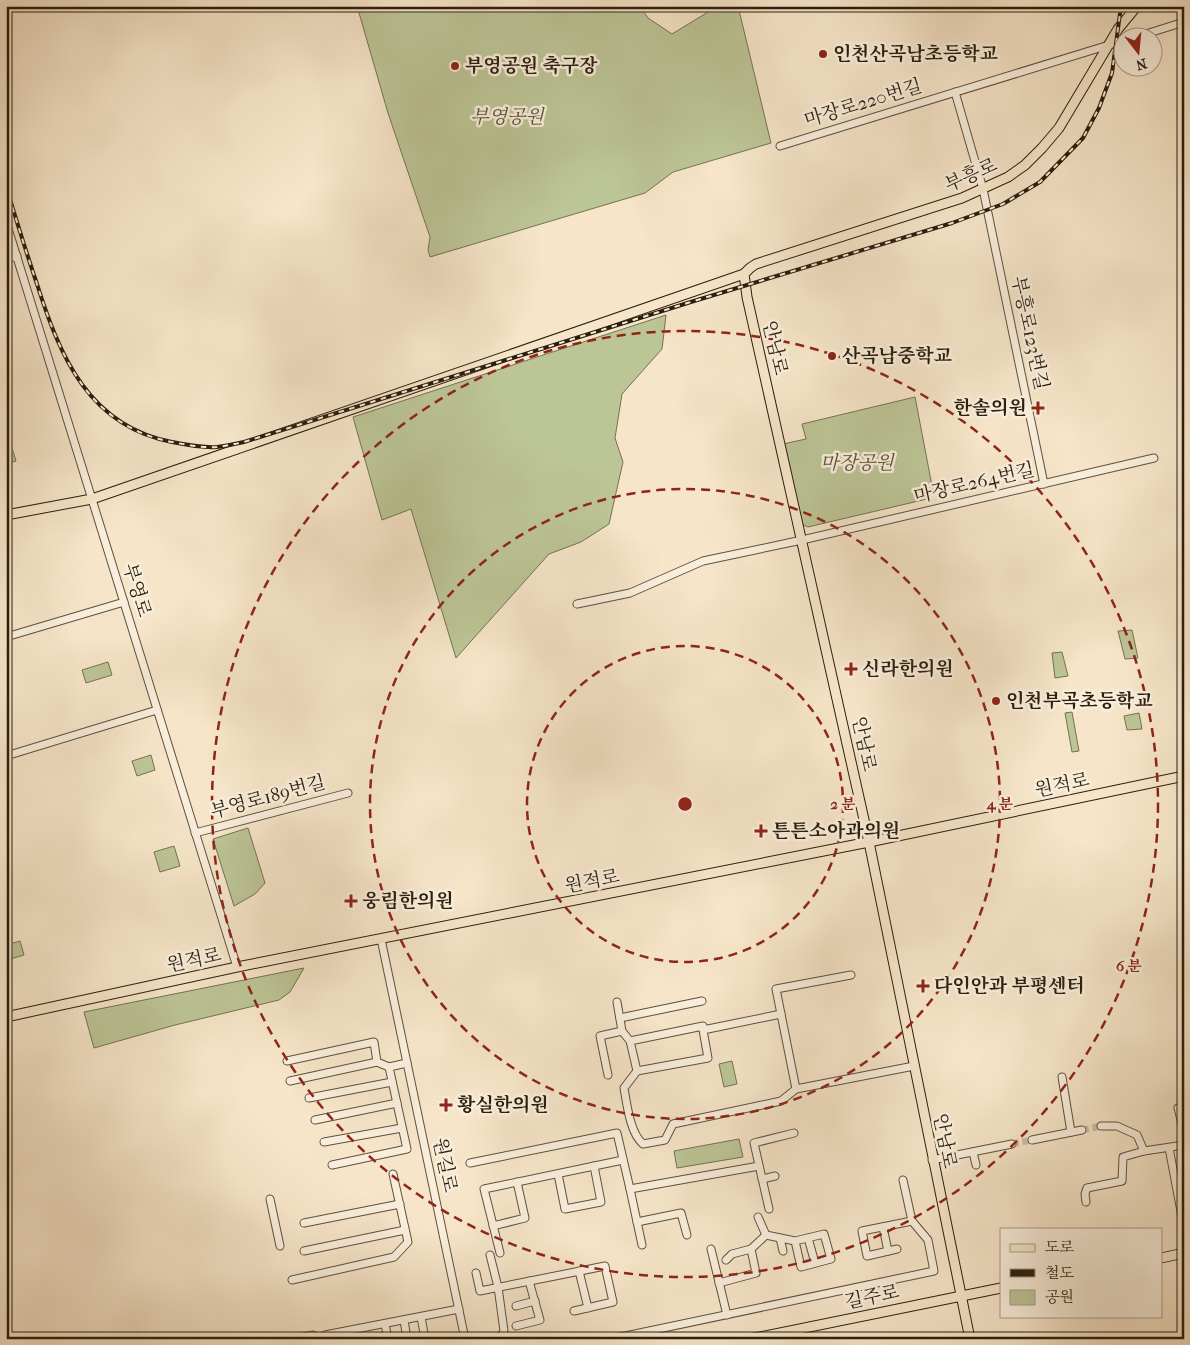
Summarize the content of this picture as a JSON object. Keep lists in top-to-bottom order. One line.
{"streets":{"main road":["부흥로","안남로","원적로","길주로"],"street":["마장로220번길","부흥로123번길","마장로264번길","부영로","부영로189번길","원길로"]},"crossings":[["마장로220번길","부흥로"],["부흥로","부흥로123번길"],["부흥로","안남로"],["부흥로","부영로"],["부흥로123번길","마장로264번길"],["안남로","마장로264번길"],["안남로","원적로"],["안남로","길주로"],["부영로","원적로"],["부영로","부영로189번길"],["원적로","원길로"]],"parks":["부영공원","마장공원"],"places":{"other":["인천산곡남초등학교","부영공원 축구장","산곡남중학교","인천부곡초등학교"],"health":["한솔의원","신라한의원","튼튼소아과의원","웅림한의원","다인안과 부평센터","황실한의원"]},"legend":["도로","철도","공원"],"north":"bottom","rings":["2 분","4 분","6 분"]}
